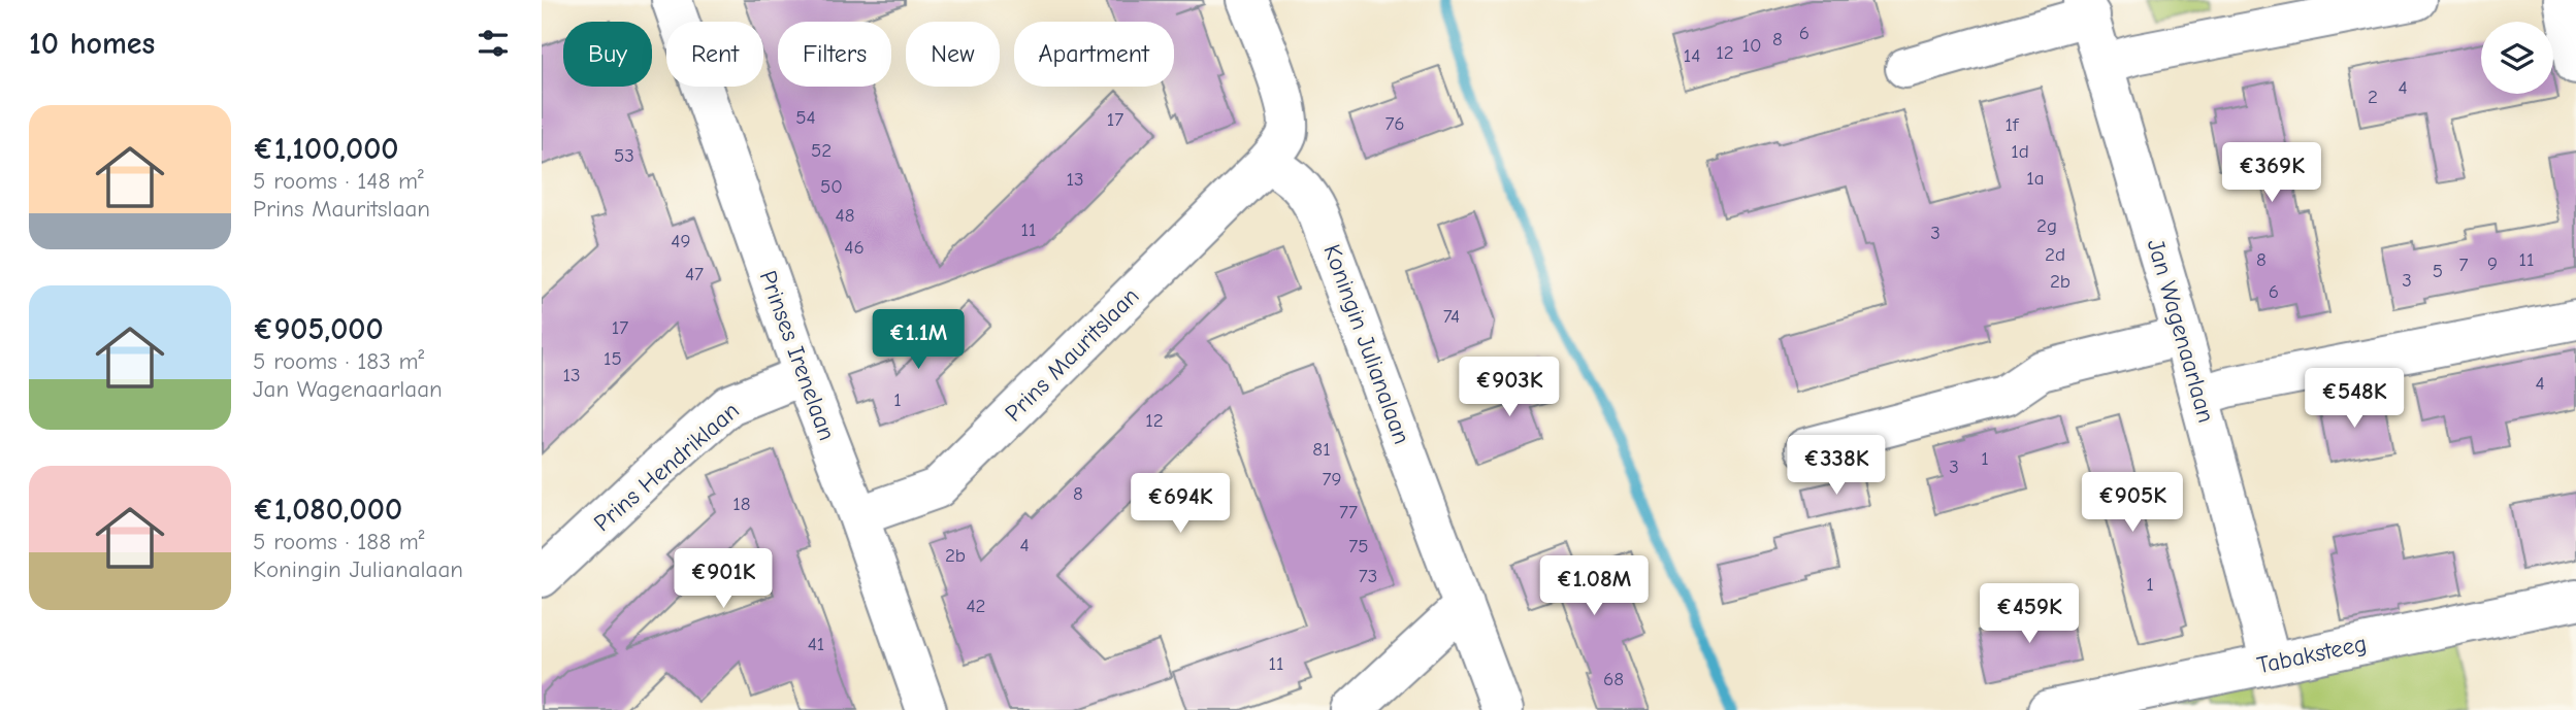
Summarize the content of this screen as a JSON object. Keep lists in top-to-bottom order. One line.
{"streets":{"street":["Jan Wagenaarlaan","Koningin Julianalaan","Prins Mauritslaan","Prinses Irenelaan","Prins Hendriklaan","Tabaksteeg"]},"crossings":[["Jan Wagenaarlaan","Tabaksteeg"],["Koningin Julianalaan","Prins Mauritslaan"],["Prins Mauritslaan","Prinses Irenelaan"],["Prinses Irenelaan","Prins Hendriklaan"]],"house_numbers":["6","8","10","12","14","4","2","54","17","76","1f","52","1d","53","1a","13","50","48","2g","11","3","49","46","2d","8","11","9","7","5","47","3","2b","6","74","17","15","13","4","1","12","81","1","3","79","8","18","77","4","75","2b","73","1","42","41","11","68"],"page":{"heading":"10 homes","chip":["Buy","Rent","Filters","New","Apartment"],"list":[{"name":"€1,100,000","note":"5 rooms · 148 m² · Prins Mauritslaan"},{"name":"€905,000","note":"5 rooms · 183 m² · Jan Wagenaarlaan"},{"name":"€1,080,000","note":"5 rooms · 188 m² · Koningin Julianalaan"}],"price":["€369K","€1.1M","€903K","€548K","€338K","€905K","€694K","€901K","€1.08M","€459K"]}}
